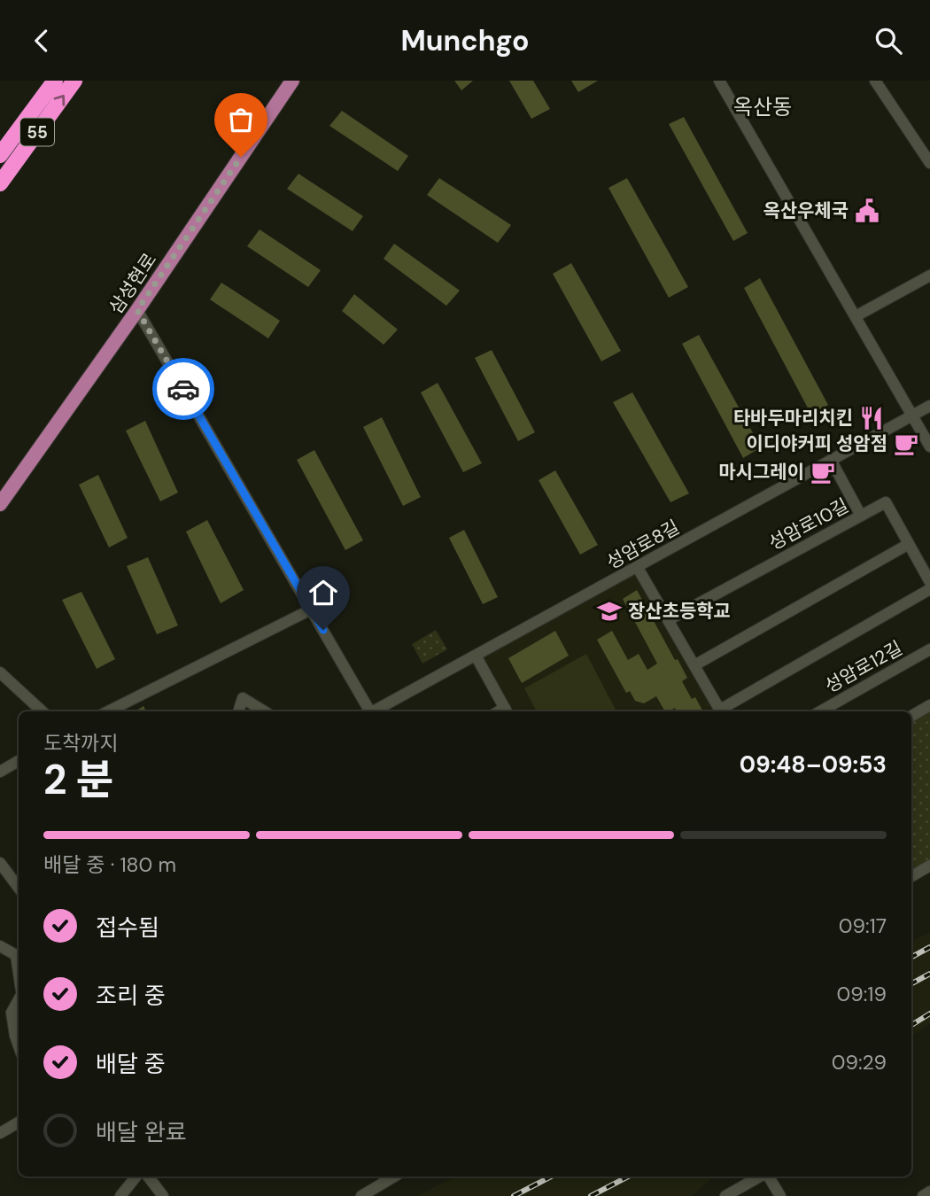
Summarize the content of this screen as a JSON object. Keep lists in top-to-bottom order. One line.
{"streets":{"highway":["55"],"main road":["삼성현로"],"street":["성암로10길","성암로8길","성암로12길"]},"districts":["옥산동"],"places":{"public building":["옥산우체국"],"restaurant":["타바두마리치킨"],"cafe":["이디야커피 성암점","마시그레이"],"school or university":["장산초등학교"]},"page":{"header":"Munchgo","heading":["2 분","도착까지","09:48–09:53"],"bar":"배달 중 · 180 m","list":[["접수됨","09:17"],["조리 중","09:19"],["배달 중","09:29"],"배달 완료"]}}
